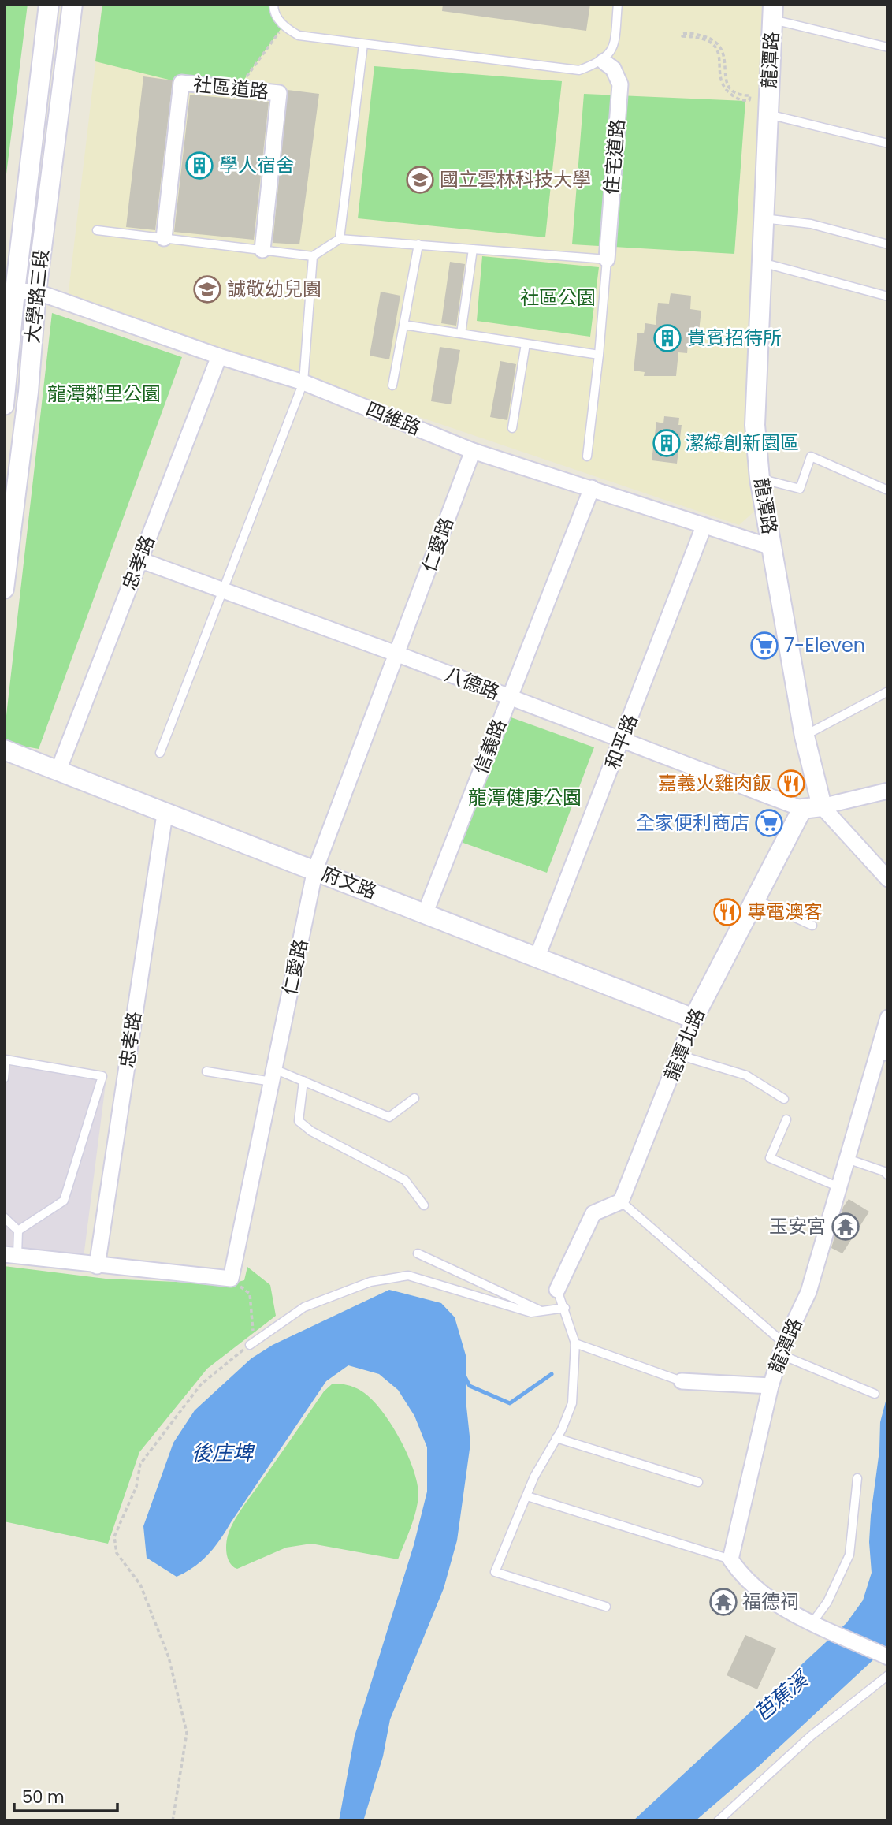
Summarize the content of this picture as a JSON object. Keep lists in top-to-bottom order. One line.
{"streets":{"street":["龍潭路","社區道路","住宅道路","大學路三段","四維路","仁愛路","忠孝路","八德路","和平路","信義路","府文路","龍潭北路"]},"crossings":[["龍潭路","四維路"],["大學路三段","四維路"],["四維路","仁愛路"],["四維路","忠孝路"],["四維路","和平路"],["四維路","信義路"],["仁愛路","八德路"],["仁愛路","府文路"],["忠孝路","八德路"],["忠孝路","府文路"],["八德路","和平路"],["八德路","信義路"],["八德路","龍潭北路"],["和平路","府文路"],["信義路","府文路"],["府文路","龍潭北路"]],"water":["後庄埤","芭蕉溪"],"parks":["社區公園","龍潭鄰里公園","龍潭健康公園"],"places":{"building":["學人宿舍","貴賓招待所","潔綠創新園區"],"school or university":["國立雲林科技大學","誠敬幼兒園"],"supermarket":["7-Eleven","全家便利商店"],"restaurant":["嘉義火雞肉飯","專電澳客"],"temple":["玉安宮","福德祠"]},"scale_bar":"50 m"}
